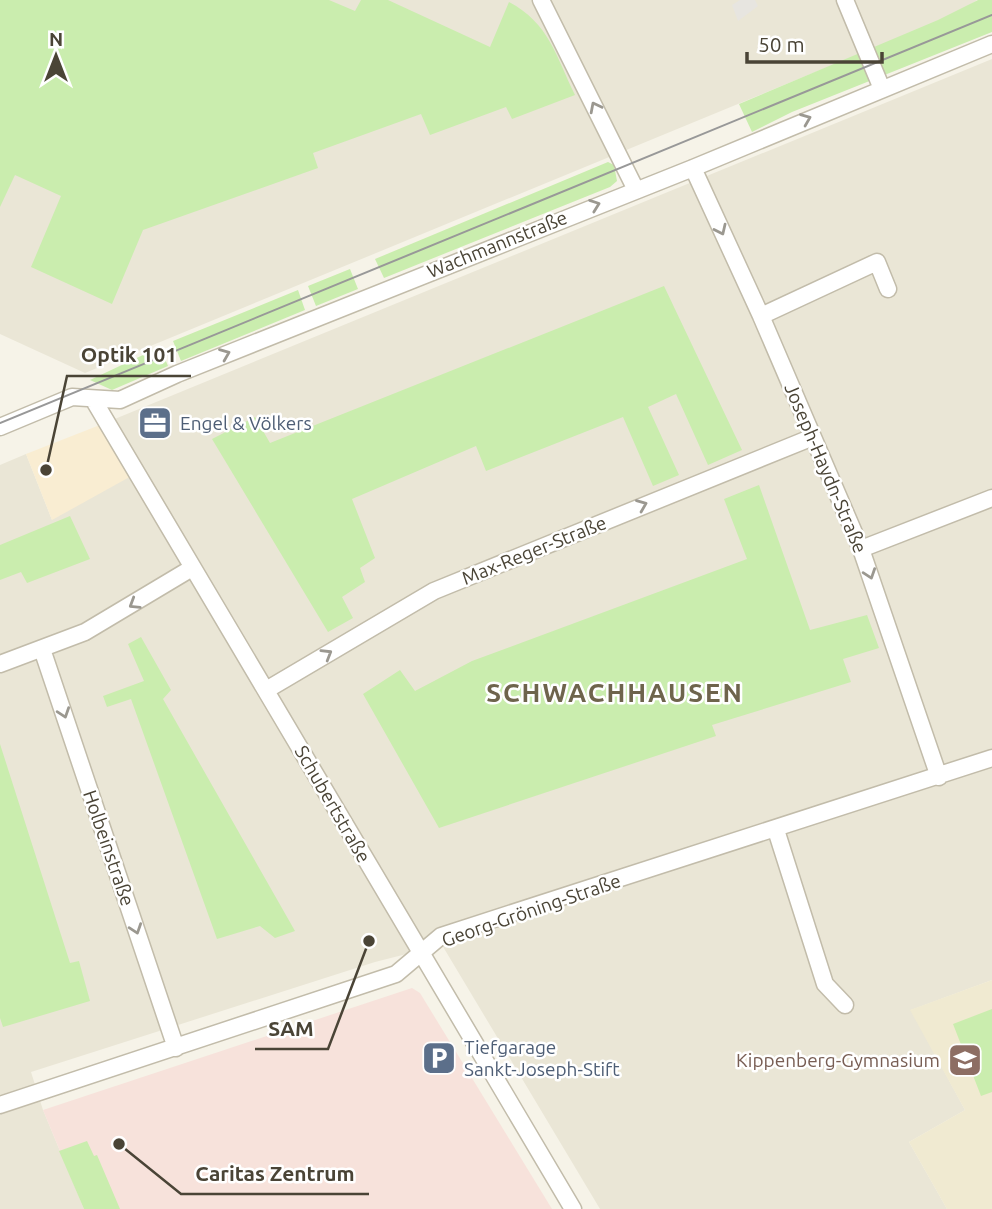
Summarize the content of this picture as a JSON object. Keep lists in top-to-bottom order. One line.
{"streets":{"street":["Wachmannstraße","Joseph-Haydn-Straße","Max-Reger-Straße","Schubertstraße","Holbeinstraße","Georg-Gröning-Straße"]},"crossings":[["Wachmannstraße","Joseph-Haydn-Straße"],["Wachmannstraße","Schubertstraße"],["Joseph-Haydn-Straße","Max-Reger-Straße"],["Joseph-Haydn-Straße","Georg-Gröning-Straße"],["Max-Reger-Straße","Schubertstraße"],["Schubertstraße","Georg-Gröning-Straße"],["Holbeinstraße","Georg-Gröning-Straße"]],"one_way":["Wachmannstraße","Joseph-Haydn-Straße","Max-Reger-Straße","Holbeinstraße"],"districts":["SCHWACHHAUSEN"],"places":{"office":["Engel & Völkers"],"other":["Optik 101","SAM","Caritas Zentrum"],"parking":["Tiefgarage Sankt-Joseph-Stift"],"school or university":["Kippenberg-Gymnasium"]},"scale_bar":"50 m","north":"top"}
